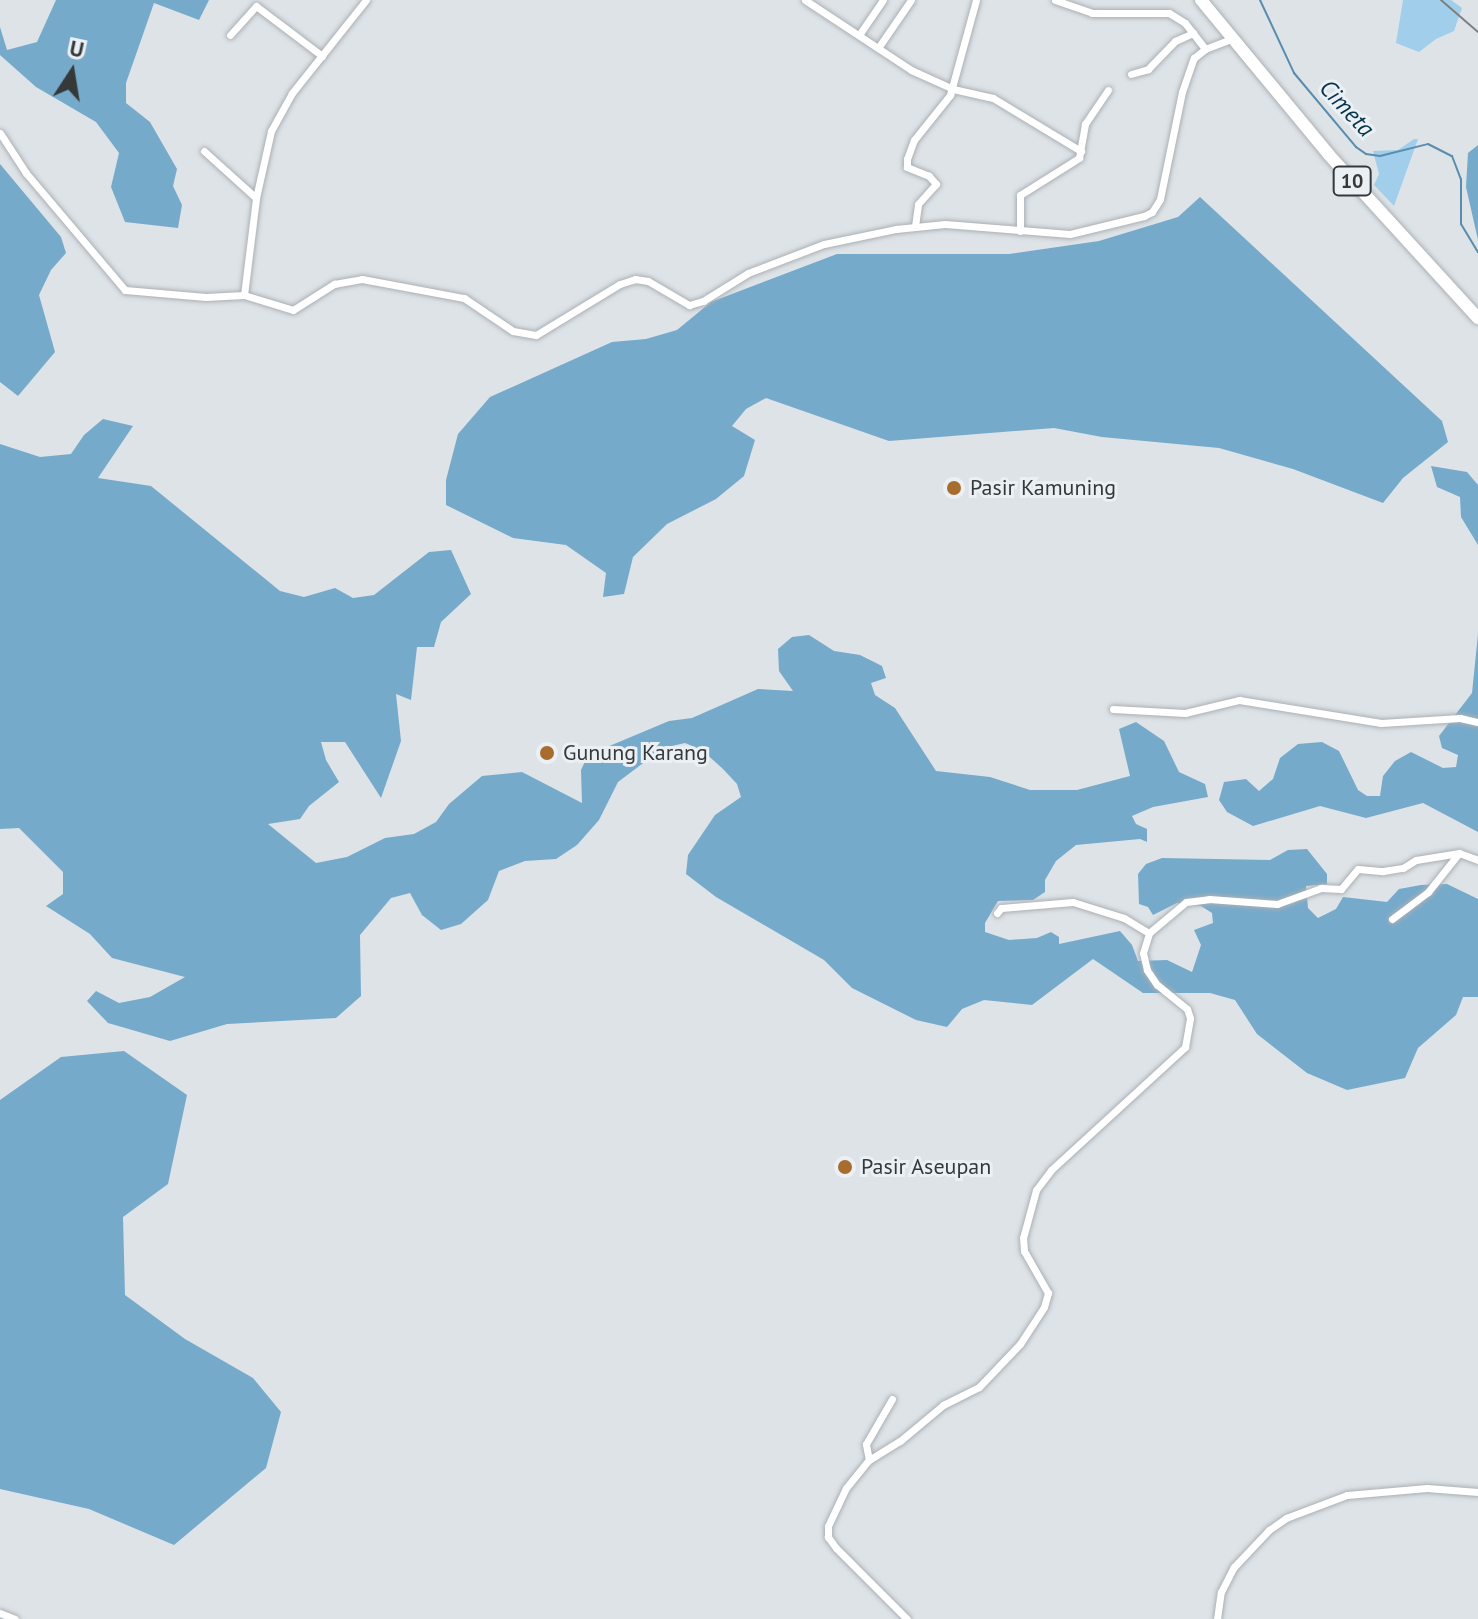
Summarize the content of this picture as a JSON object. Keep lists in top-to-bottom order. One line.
{"streets":{"highway":["10"]},"water":["Cimeta"],"places":["Pasir Kamuning","Gunung Karang","Pasir Aseupan"],"north":"top"}
